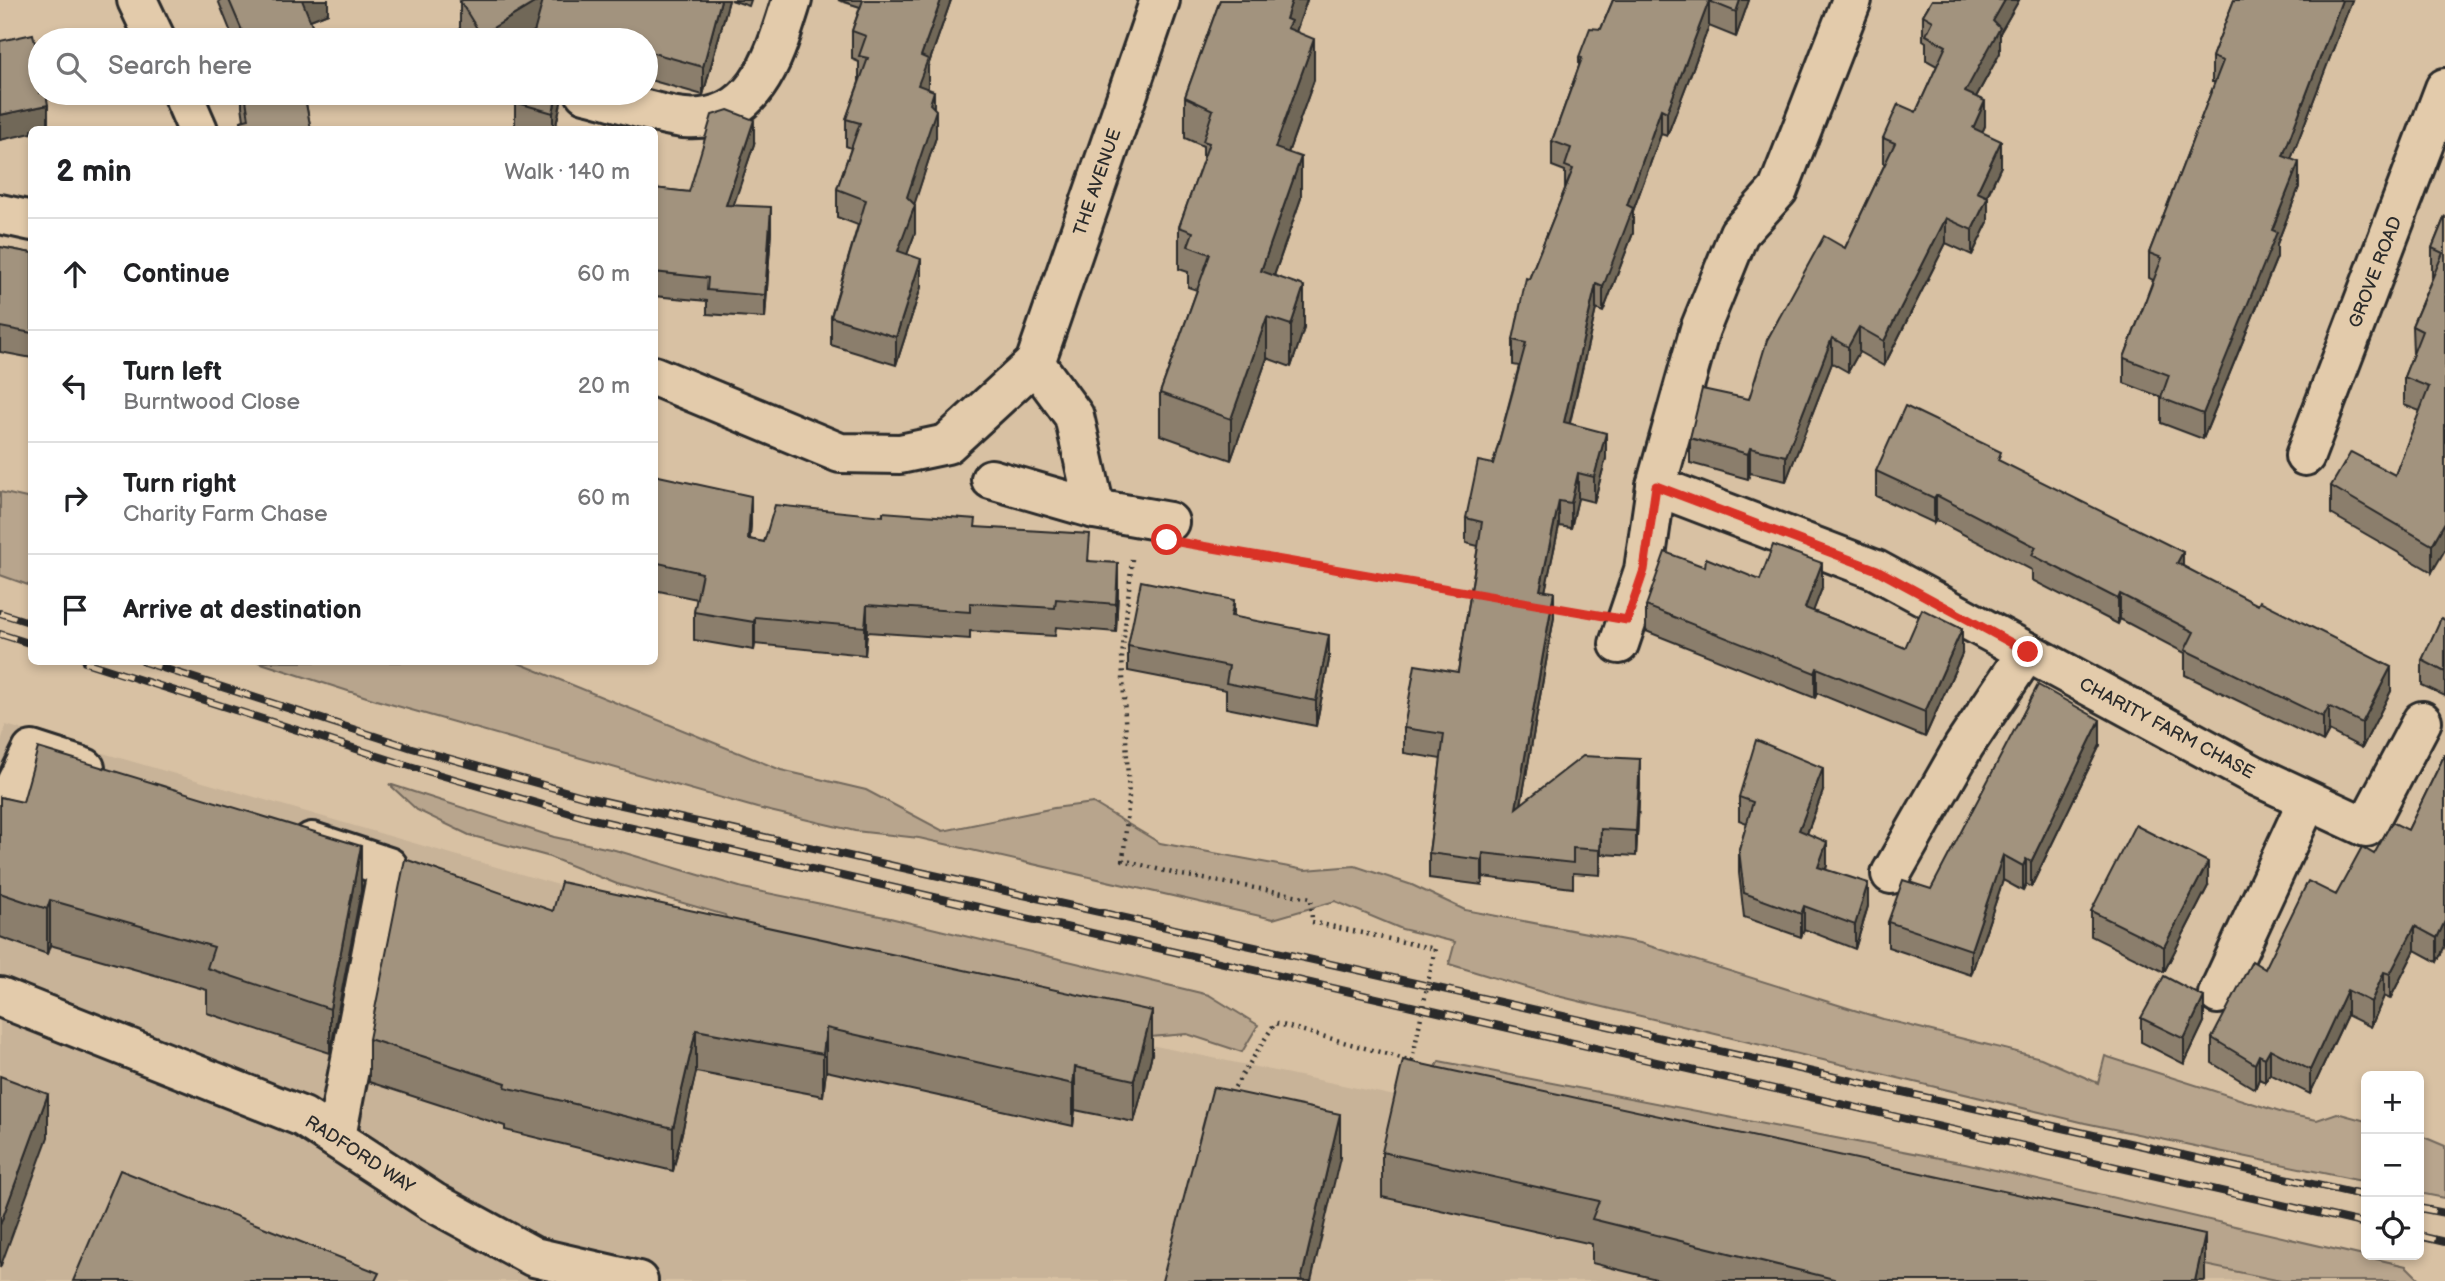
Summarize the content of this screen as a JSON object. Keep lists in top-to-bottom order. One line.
{"streets":{"street":["THE AVENUE","GROVE ROAD","CHARITY FARM CHASE","RADFORD WAY"]},"page":{"search":"Search here","heading":["2 min","Walk · 140 m"],"list":[["Continue","60 m"],["Turn left","Burntwood Close","20 m"],["Turn right","Charity Farm Chase","60 m"],"Arrive at destination"],"map_buttons":["+","−"]}}
